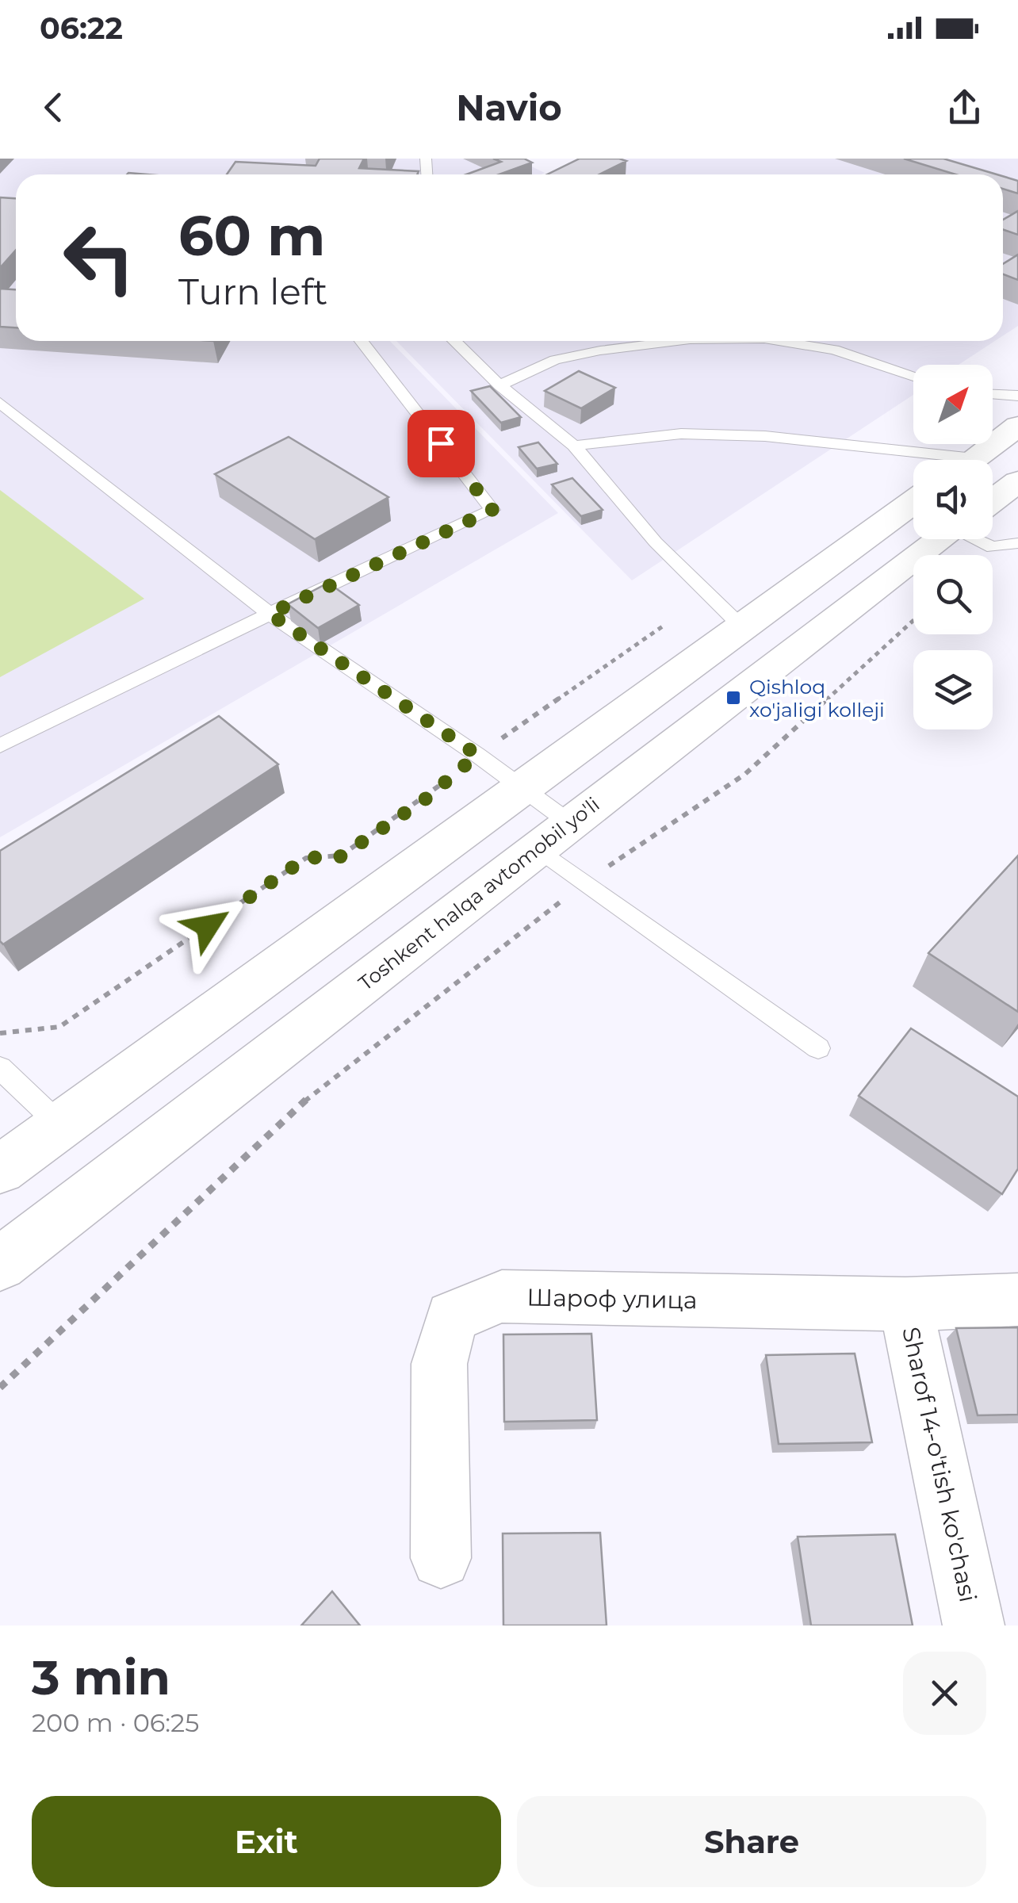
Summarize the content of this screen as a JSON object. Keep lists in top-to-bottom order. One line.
{"streets":{"highway":["Toshkent halqa avtomobil yo'li"],"street":["Шароф улица","Sharof 14-o'tish ko'chasi"]},"crossings":[["Шароф улица","Sharof 14-o'tish ko'chasi"]],"places":{"transit":["Qishloq xo'jaligi kolleji"]},"north":"top right","page":{"status":"06:22","header":"Navio","turn":["60 m","Turn left"],"heading":["3 min","200 m · 06:25"],"buttons":["Exit","Share"]}}
